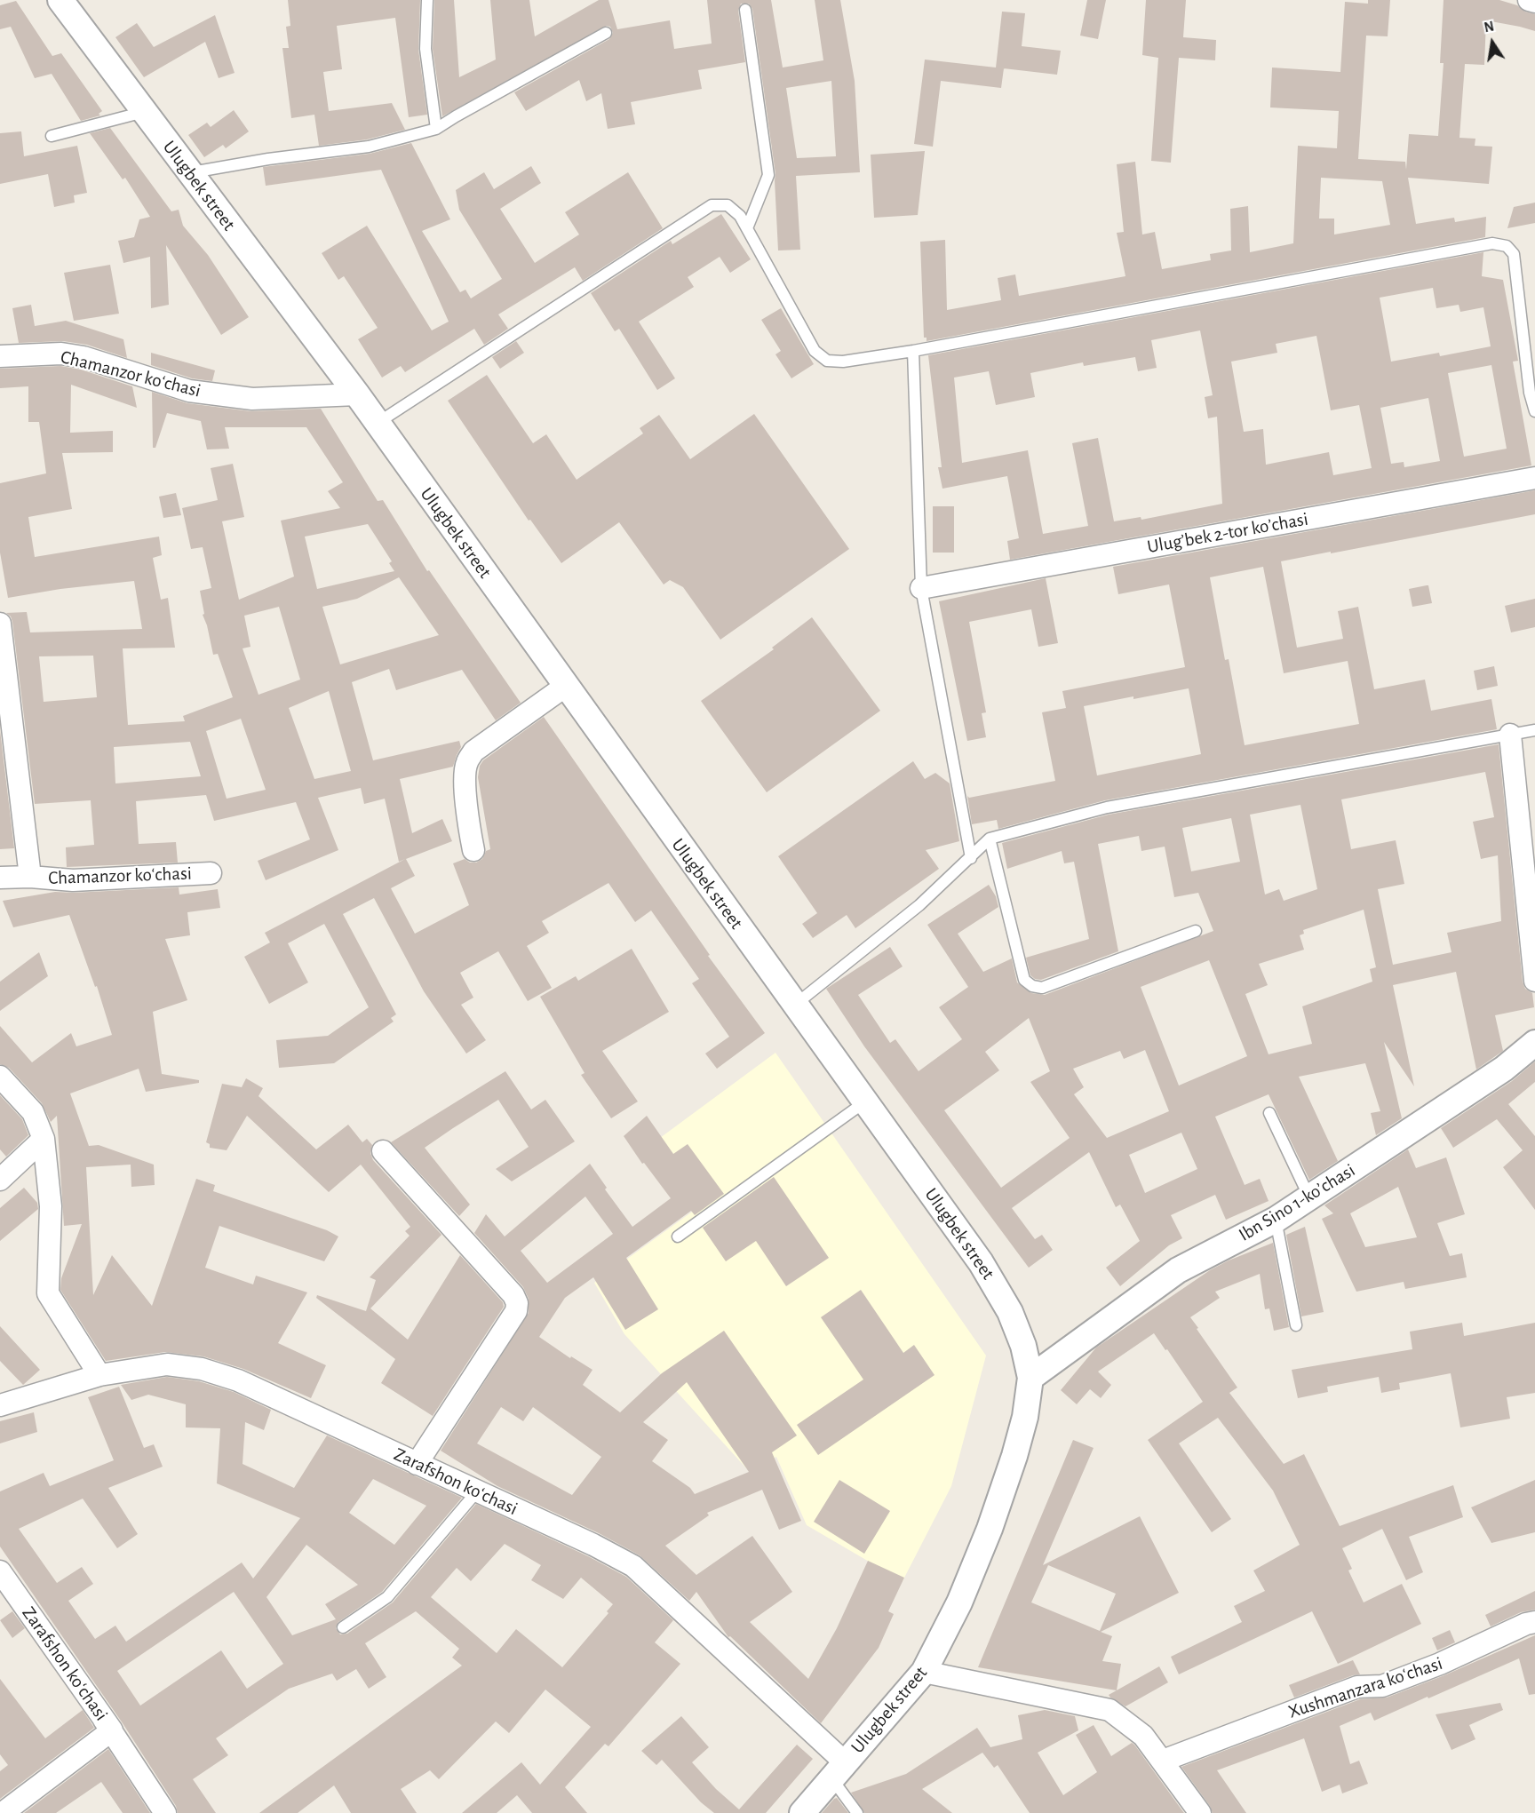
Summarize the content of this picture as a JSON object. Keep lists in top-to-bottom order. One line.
{"streets":{"street":["Ulugbek street","Chamanzor koʻchasi","Ulugʼbek 2-tor koʼchasi","Ibn Sino 1-koʼchasi","Zarafshon koʻchasi","Xushmanzara koʻchasi"]},"crossings":[["Ulugbek street","Chamanzor koʻchasi"],["Ulugbek street","Ibn Sino 1-koʼchasi"],["Ulugbek street","Zarafshon koʻchasi"]],"north":"top"}
